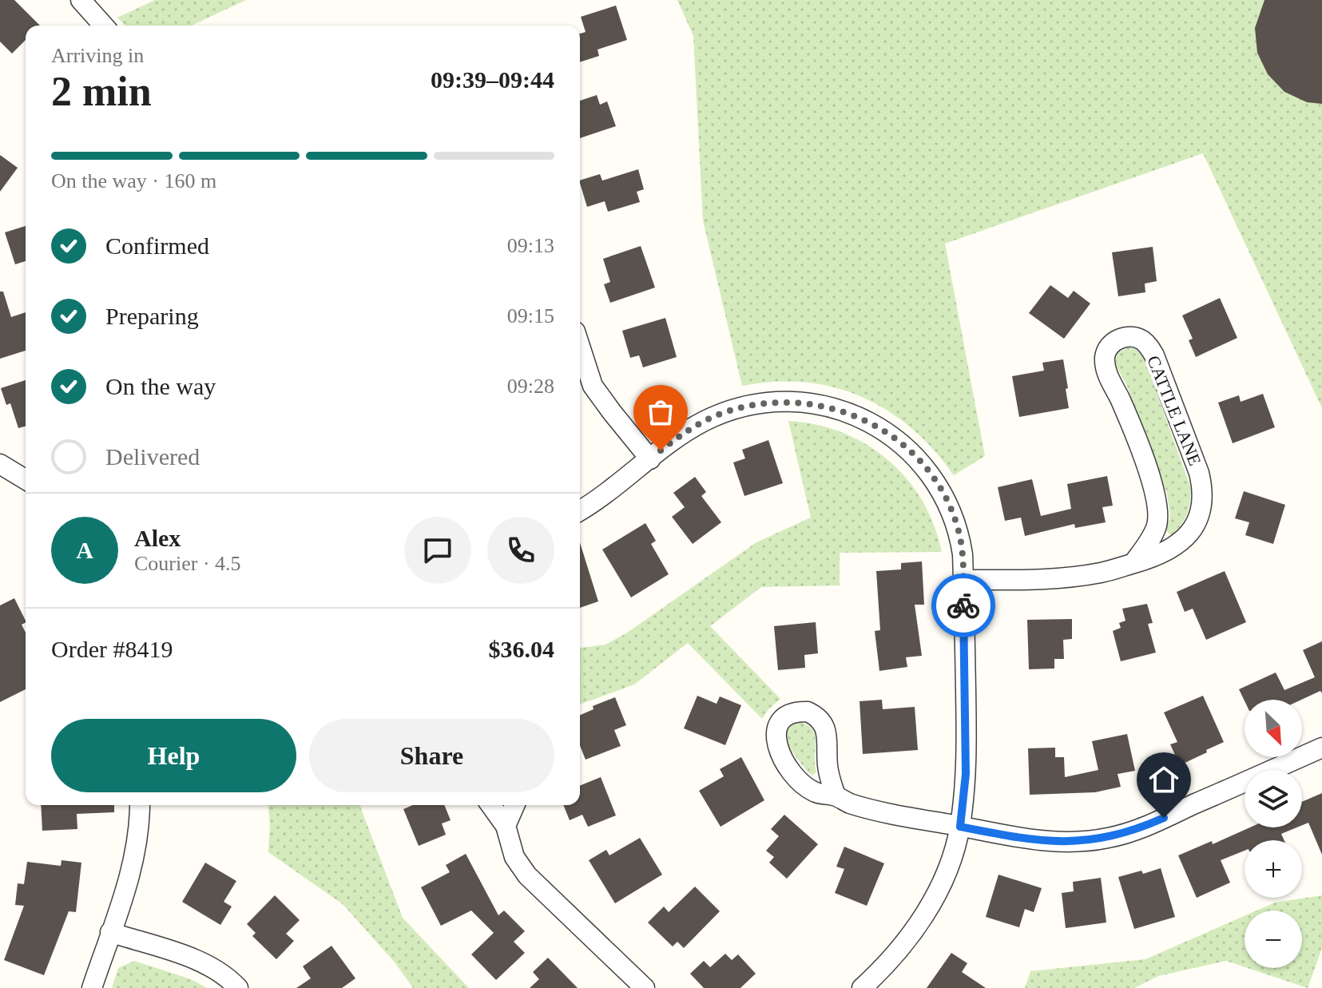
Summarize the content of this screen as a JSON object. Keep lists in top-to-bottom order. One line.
{"streets":{"street":["CATTLE LANE"]},"north":"bottom right","page":{"heading":["2 min","Arriving in","09:39–09:44"],"panel":["Alex","Courier · 4.5","Order #8419","$36.04"],"bar":"On the way · 160 m","list":[["Confirmed","09:13"],["Preparing","09:15"],["On the way","09:28"],"Delivered"],"round":"A","map_buttons":["+","−"],"buttons":["Help","Share"]}}
